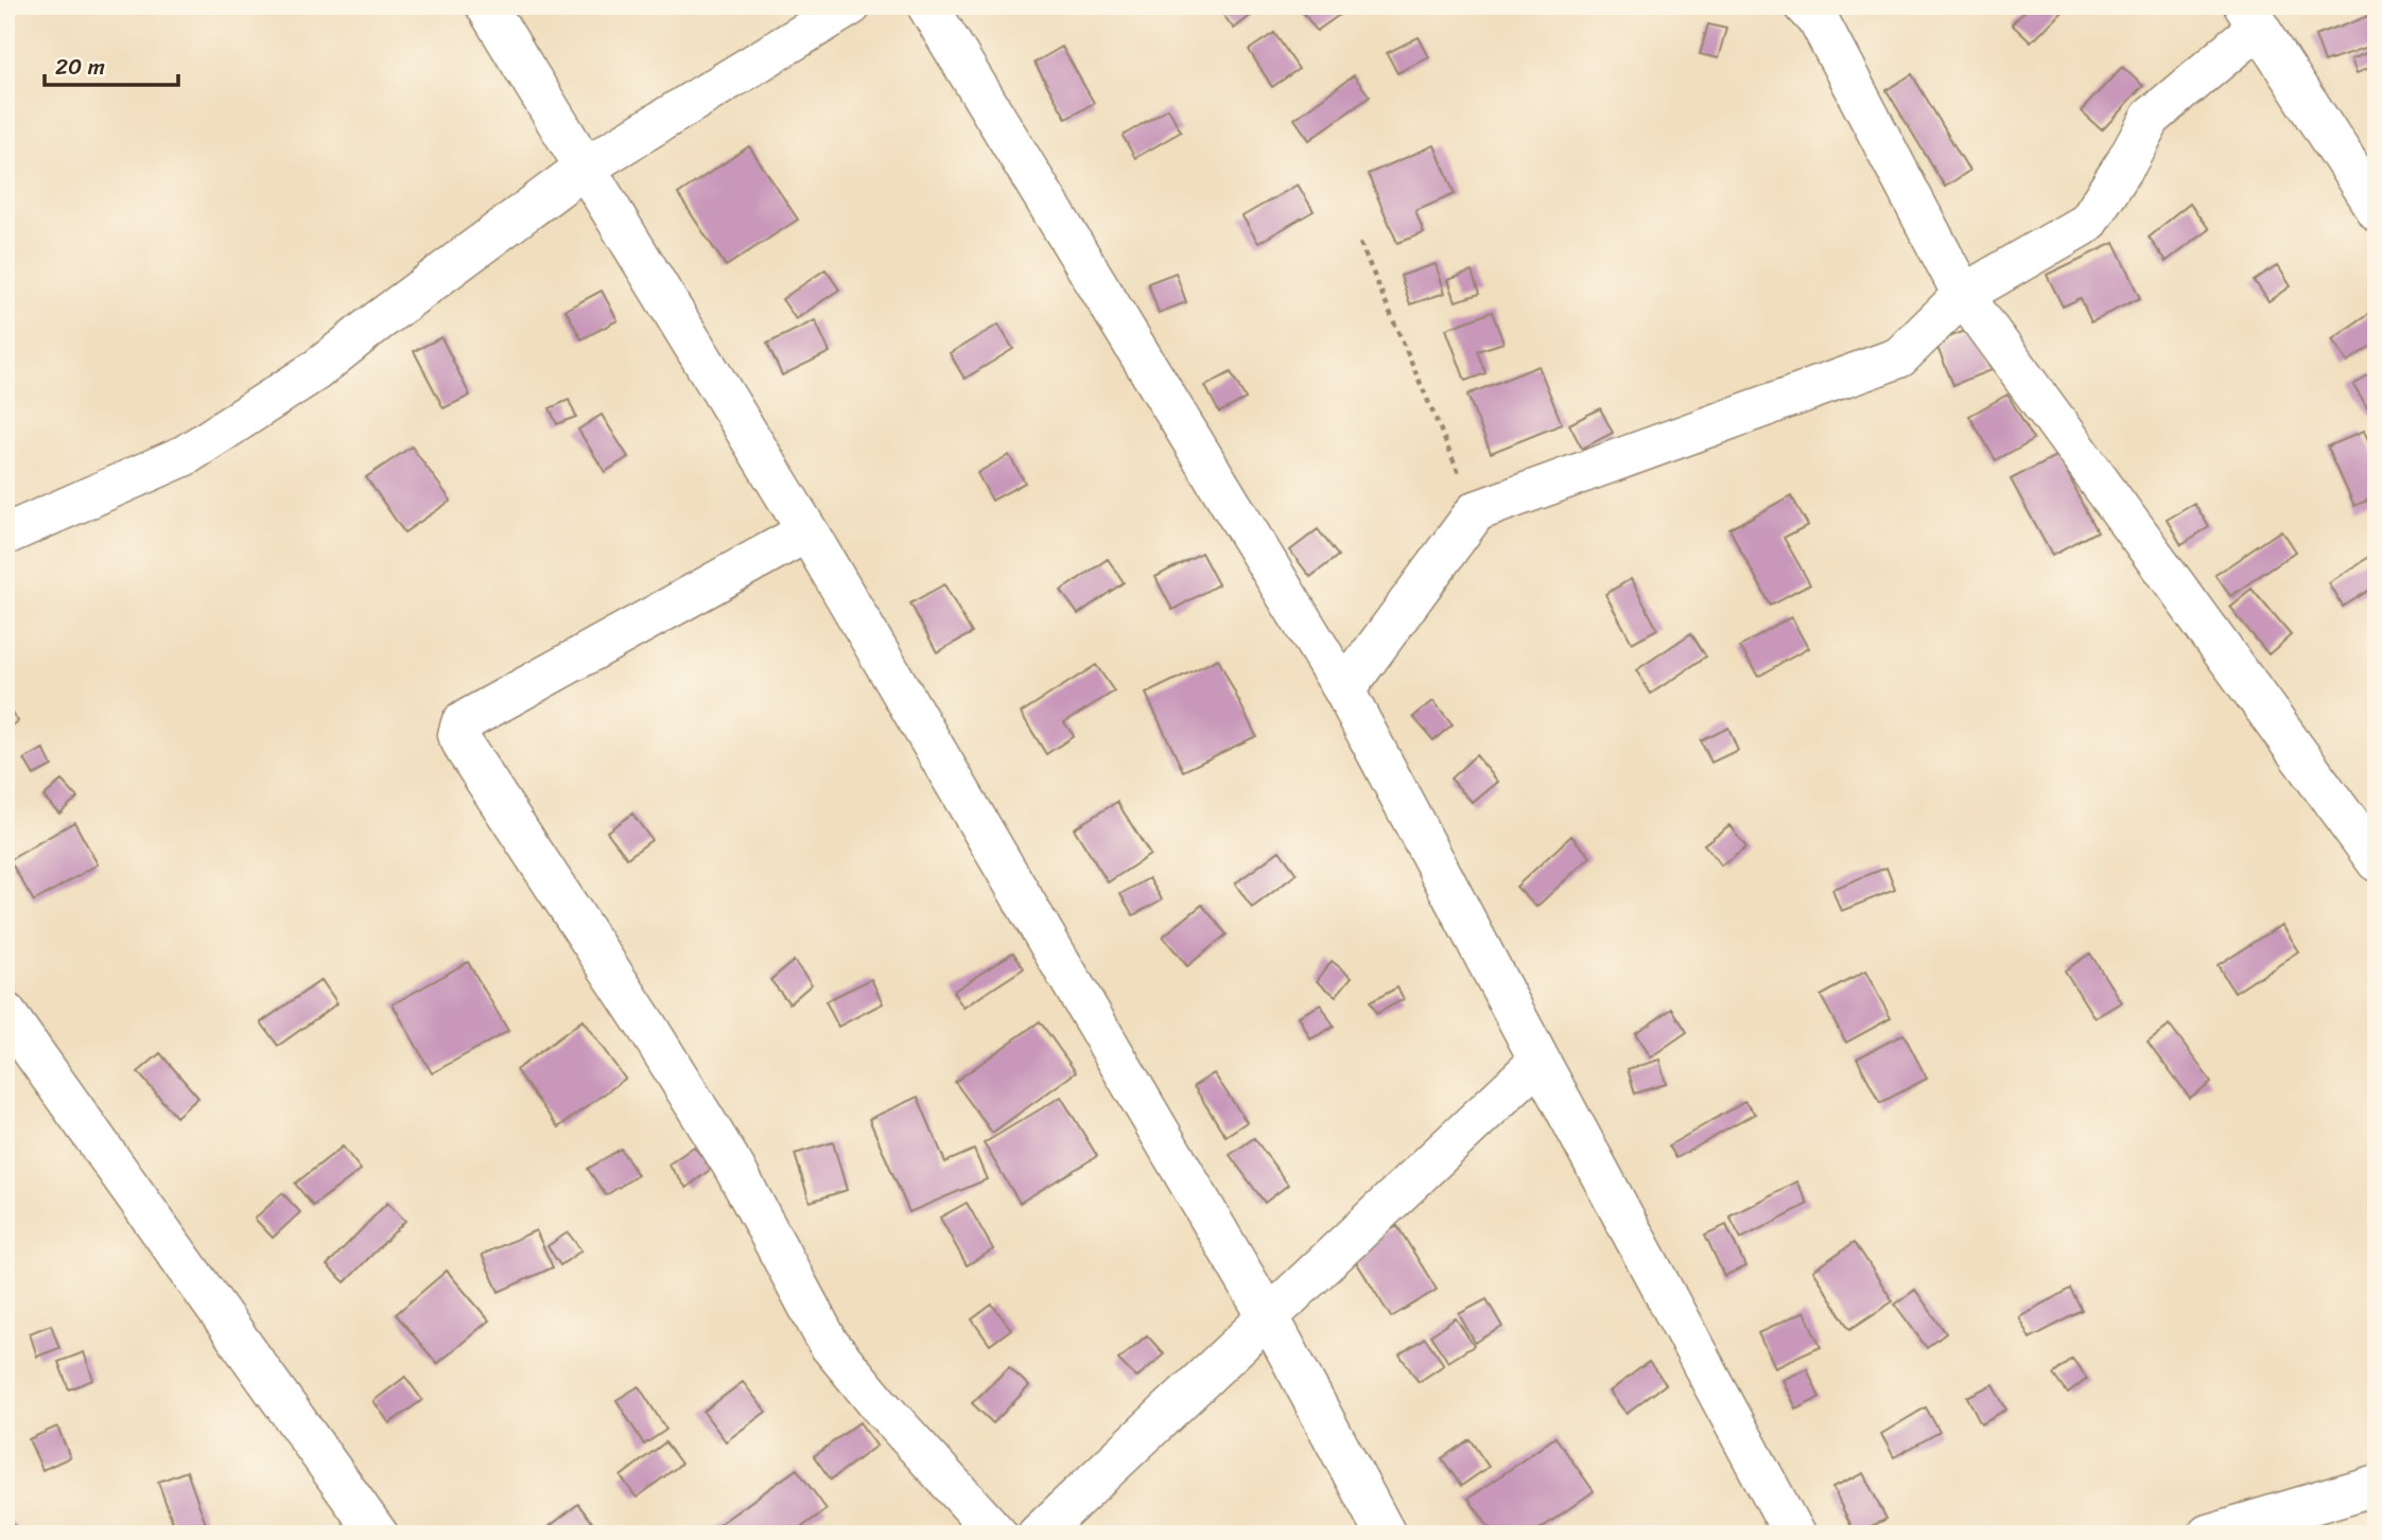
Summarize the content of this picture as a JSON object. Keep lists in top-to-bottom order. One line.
{"scale_bar":"20 m"}
